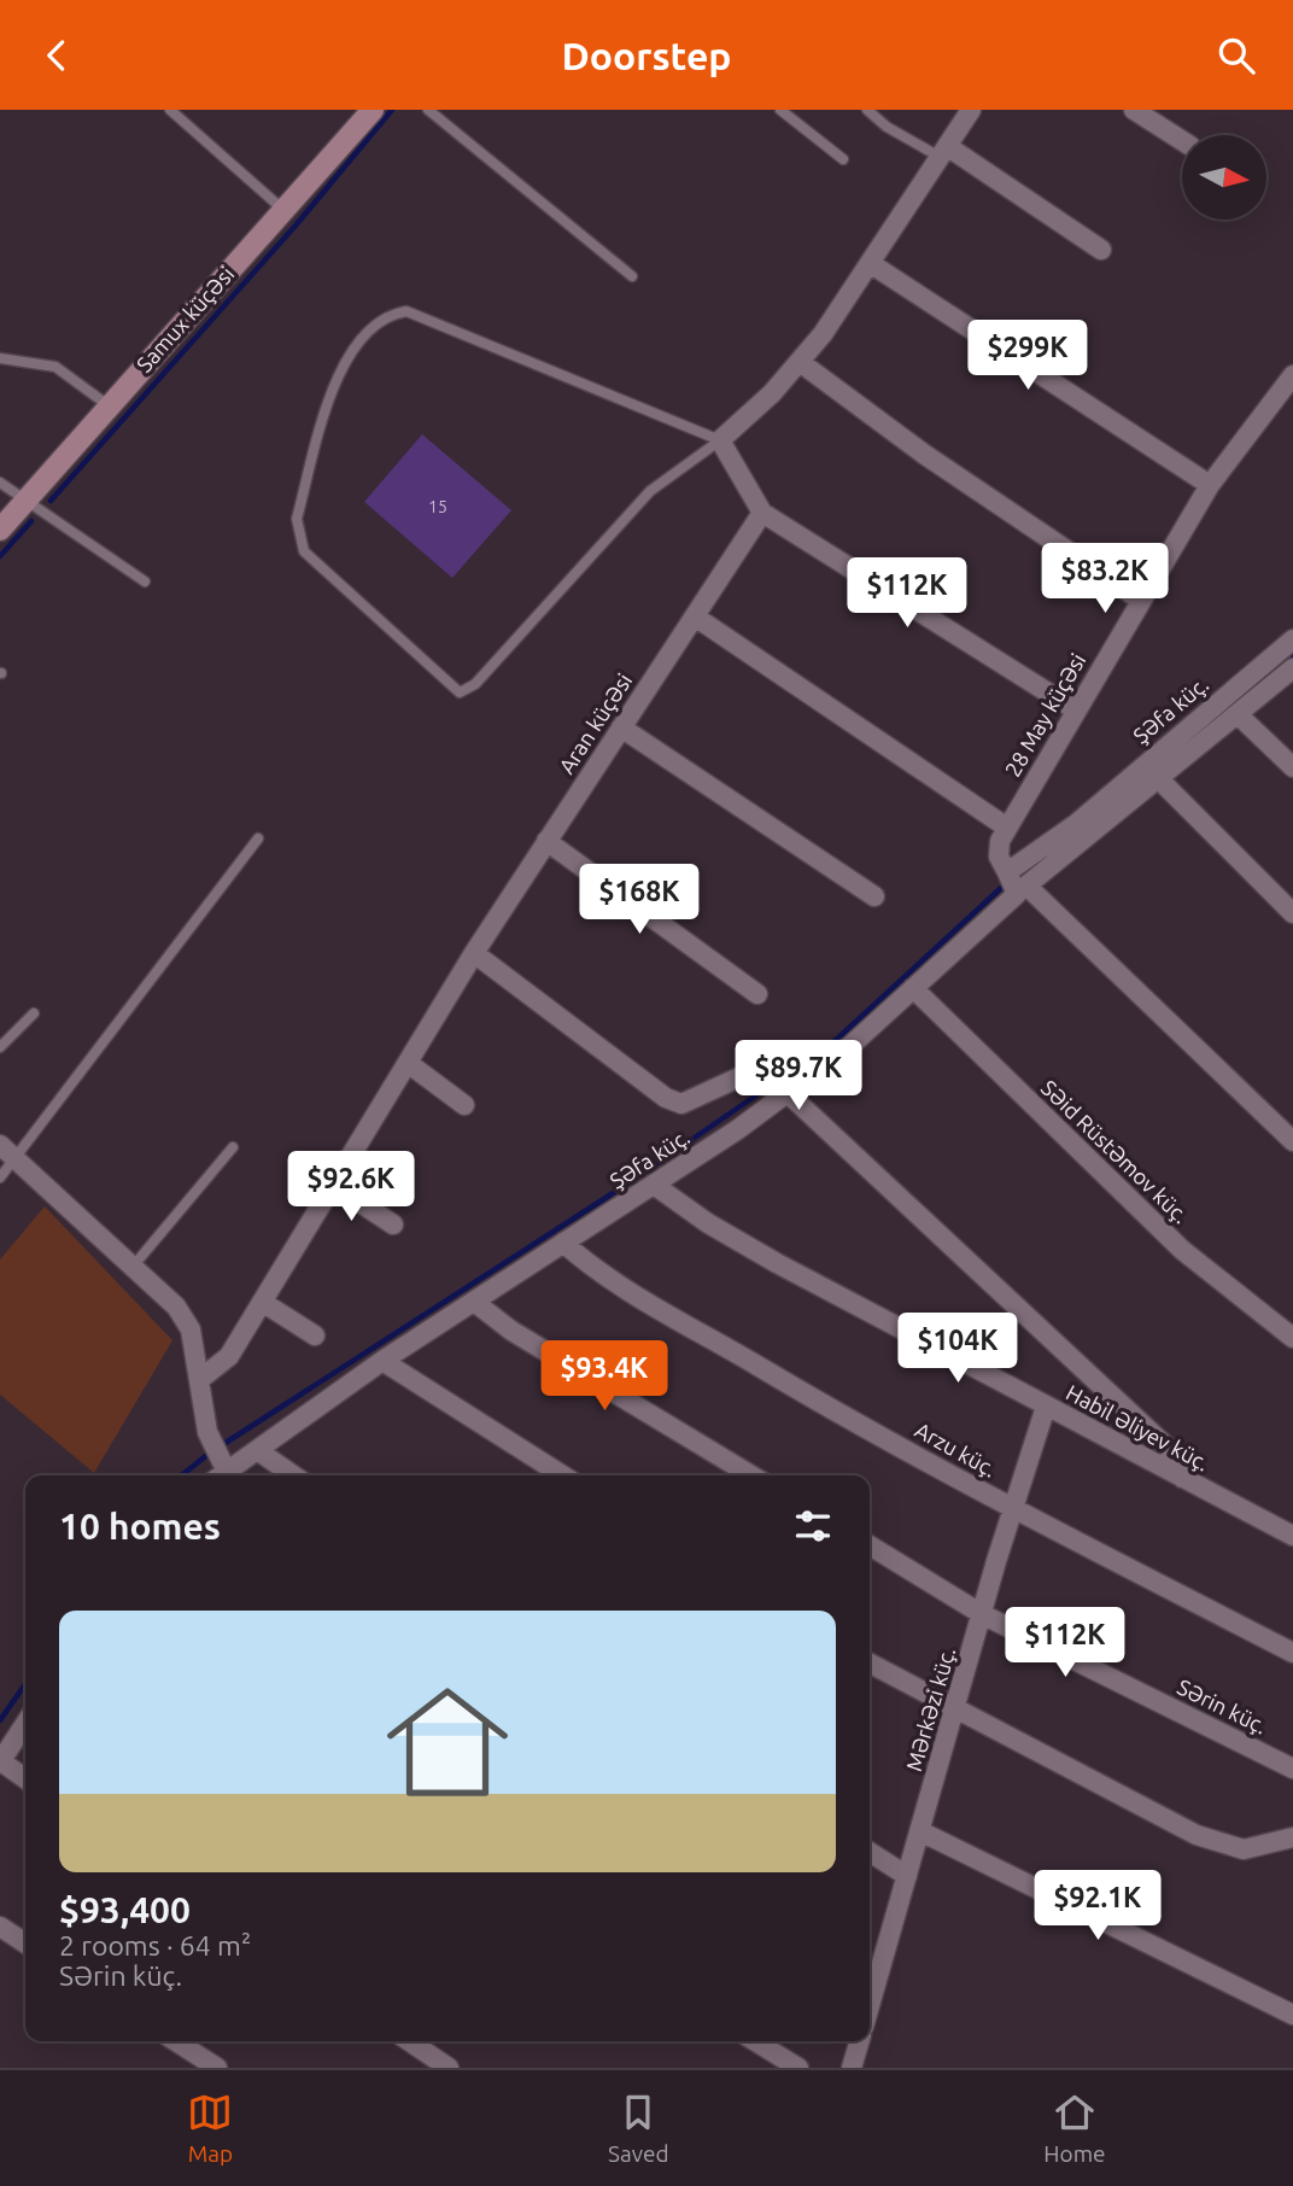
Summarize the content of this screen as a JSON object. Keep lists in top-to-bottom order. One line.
{"streets":{"main road":["Samux küçəsi"],"street":["Şəfa küç.","28 May küçəsi","Aran küçəsi","Səid Rüstəmov küç.","Habil Əliyev küç.","Arzu küç.","Sərin küç.","Mərkəzi küç."]},"crossings":[["Şəfa küç.","28 May küçəsi"],["Şəfa küç.","Səid Rüstəmov küç."],["Şəfa küç.","Habil Əliyev küç."],["Şəfa küç.","Arzu küç."],["Habil Əliyev küç.","Mərkəzi küç."],["Arzu küç.","Mərkəzi küç."],["Sərin küç.","Mərkəzi küç."]],"house_numbers":["15"],"north":"right","page":{"header":"Doorstep","price":["$299K","$83.2K","$112K","$168K","$89.7K","$92.6K","$104K","$93.4K","$112K","$92.1K"],"heading":"10 homes","list":[{"name":"$93,400","note":"2 rooms · 64 m² · Sərin küç."}],"tabs":["Map","Saved","Home"]}}
